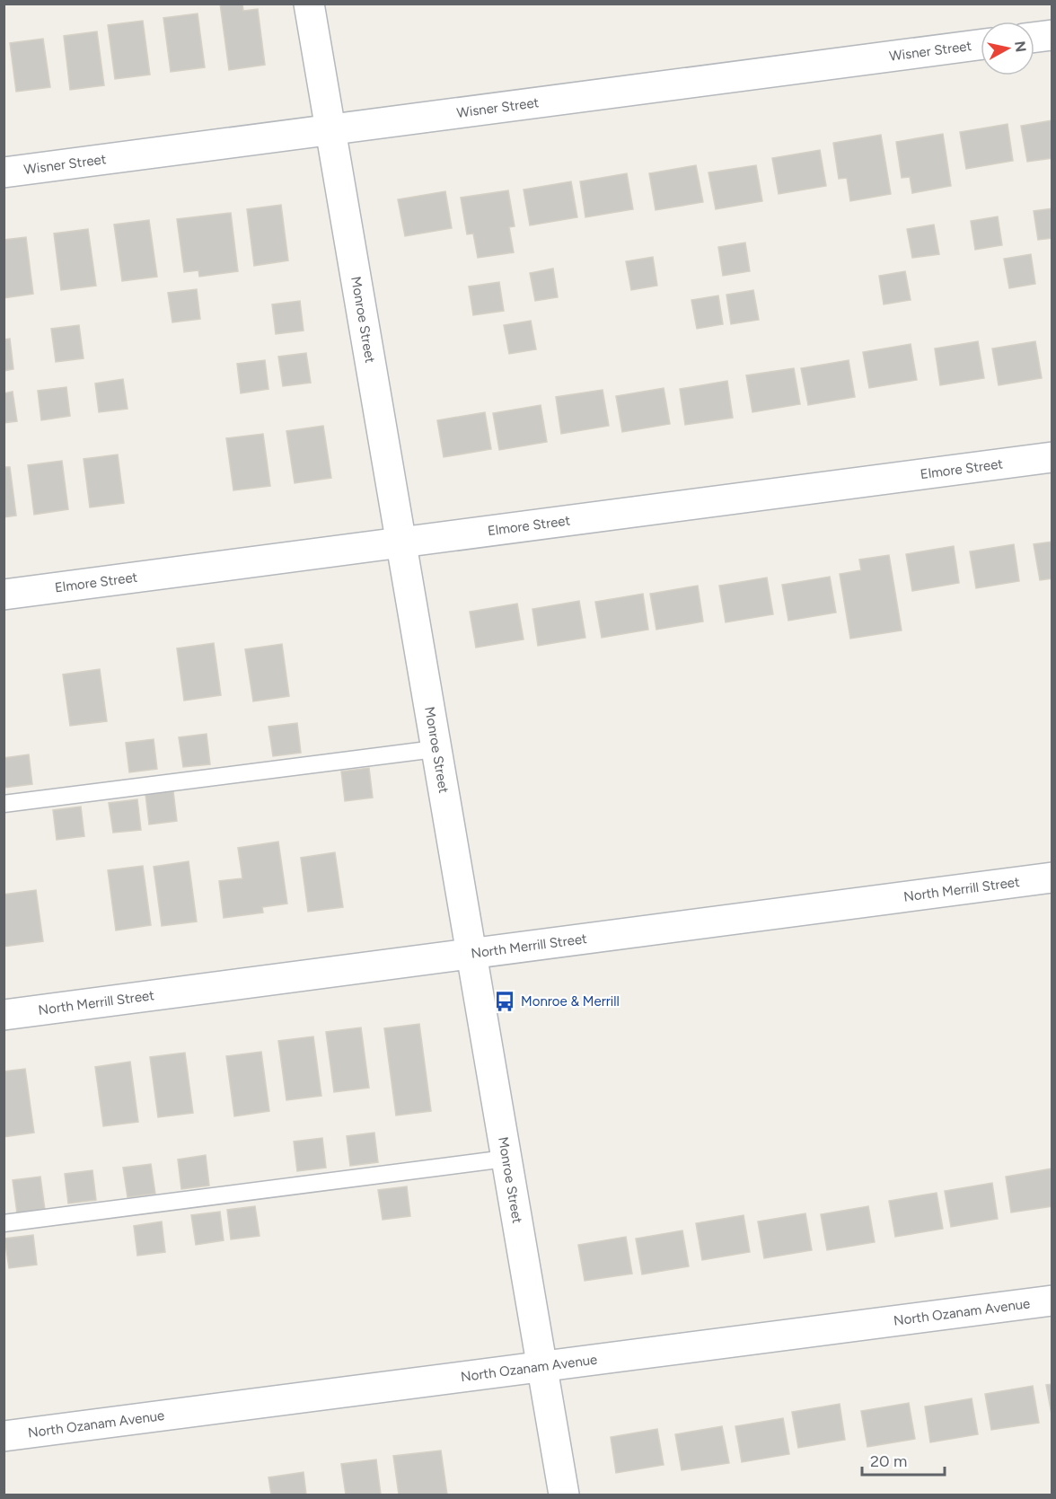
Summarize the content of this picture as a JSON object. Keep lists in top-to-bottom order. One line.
{"streets":{"street":["Wisner Street","Monroe Street","Elmore Street","North Merrill Street","North Ozanam Avenue"]},"crossings":[["Wisner Street","Monroe Street"],["Monroe Street","Elmore Street"],["Monroe Street","North Merrill Street"],["Monroe Street","North Ozanam Avenue"]],"places":{"bus stop":["Monroe & Merrill"]},"scale_bar":"20 m","north":"right"}
